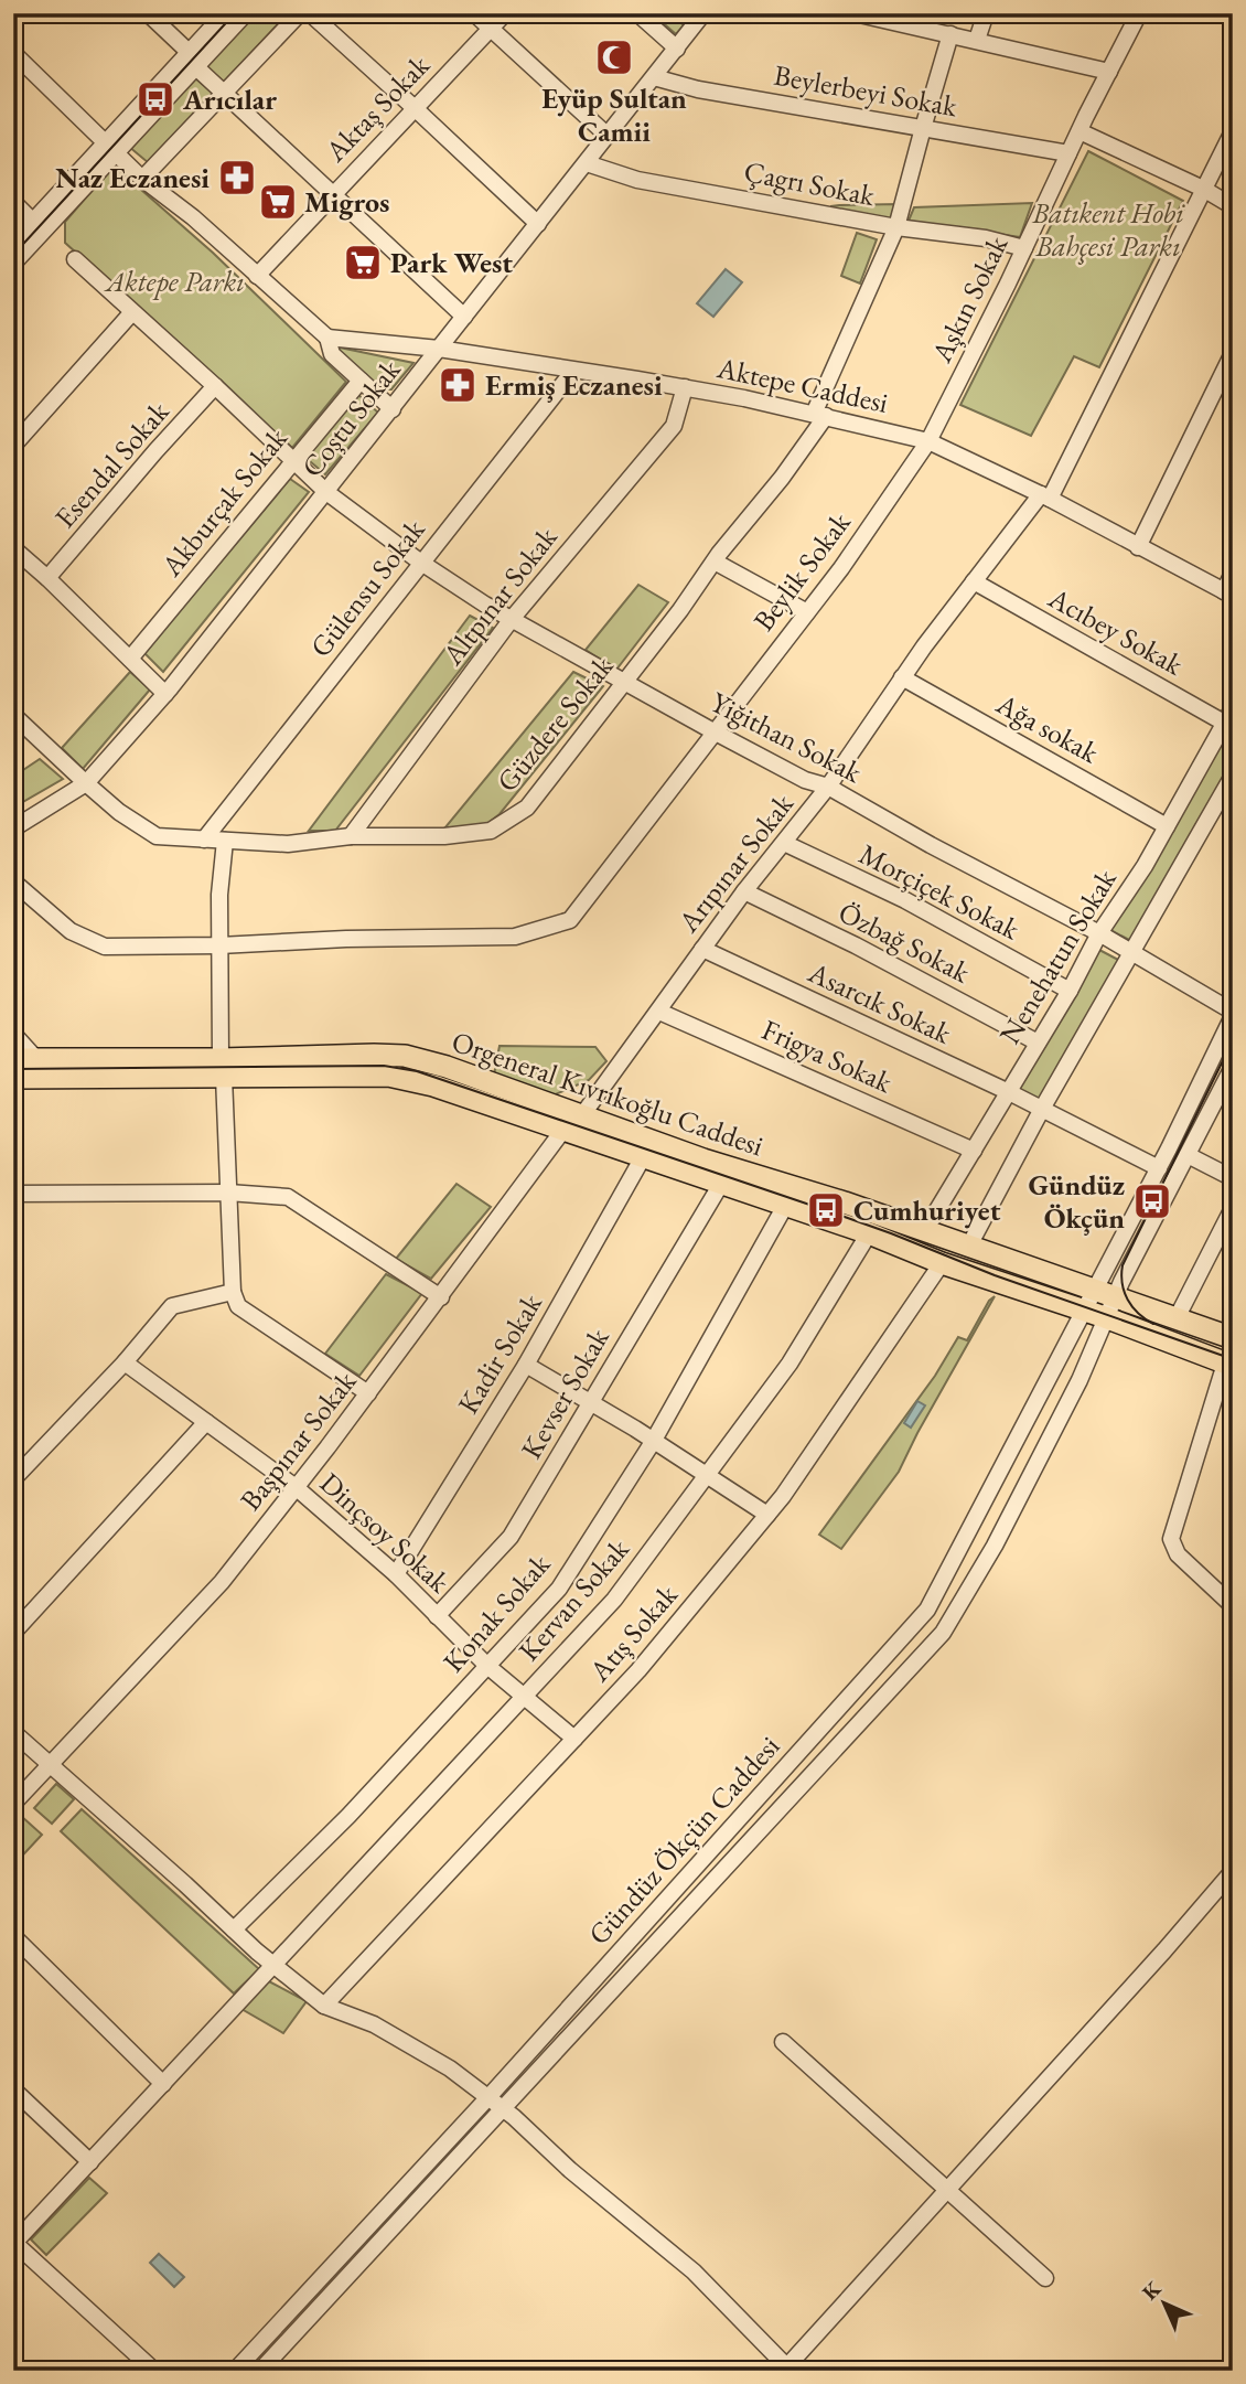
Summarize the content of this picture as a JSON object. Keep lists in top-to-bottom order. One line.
{"streets":{"main road":["Orgeneral Kıvrıkoğlu Caddesi"],"street":["Beylerbeyi Sokak","Aktaş Sokak","Çagrı Sokak","Aşkın Sokak","Aktepe Caddesi","Coştu Sokak","Esendal Sokak","Akburçak Sokak","Beylik Sokak","Gülensu Sokak","Altpınar Sokak","Acıbey Sokak","Güzdere Sokak","Ağa sokak","Yiğithan Sokak","Arıpınar Sokak","Morçiçek Sokak","Özbağ Sokak","Nenehatun Sokak","Asarcık Sokak","Frigya Sokak","Kadir Sokak","Kevser Sokak","Başpınar Sokak","Dinçsoy Sokak","Kervan Sokak","Konak Sokak","Atış Sokak","Gündüz Ökçün Caddesi"]},"crossings":[["Beylerbeyi Sokak","Aşkın Sokak"],["Beylerbeyi Sokak","Coştu Sokak"],["Beylerbeyi Sokak","Güzdere Sokak"],["Çagrı Sokak","Aşkın Sokak"],["Çagrı Sokak","Coştu Sokak"],["Çagrı Sokak","Güzdere Sokak"],["Aşkın Sokak","Aktepe Caddesi"],["Aşkın Sokak","Beylik Sokak"],["Aktepe Caddesi","Coştu Sokak"],["Aktepe Caddesi","Beylik Sokak"],["Aktepe Caddesi","Gülensu Sokak"],["Aktepe Caddesi","Altpınar Sokak"],["Aktepe Caddesi","Güzdere Sokak"],["Aktepe Caddesi","Arıpınar Sokak"],["Coştu Sokak","Güzdere Sokak"],["Coştu Sokak","Yiğithan Sokak"],["Esendal Sokak","Yiğithan Sokak"],["Akburçak Sokak","Yiğithan Sokak"],["Beylik Sokak","Yiğithan Sokak"],["Gülensu Sokak","Güzdere Sokak"],["Gülensu Sokak","Yiğithan Sokak"],["Altpınar Sokak","Güzdere Sokak"],["Altpınar Sokak","Yiğithan Sokak"],["Acıbey Sokak","Arıpınar Sokak"],["Acıbey Sokak","Nenehatun Sokak"],["Güzdere Sokak","Yiğithan Sokak"],["Ağa sokak","Arıpınar Sokak"],["Ağa sokak","Nenehatun Sokak"],["Yiğithan Sokak","Arıpınar Sokak"],["Yiğithan Sokak","Nenehatun Sokak"],["Yiğithan Sokak","Gündüz Ökçün Caddesi"],["Arıpınar Sokak","Morçiçek Sokak"],["Arıpınar Sokak","Özbağ Sokak"],["Arıpınar Sokak","Asarcık Sokak"],["Arıpınar Sokak","Frigya Sokak"],["Arıpınar Sokak","Orgeneral Kıvrıkoğlu Caddesi"],["Morçiçek Sokak","Nenehatun Sokak"],["Özbağ Sokak","Nenehatun Sokak"],["Nenehatun Sokak","Asarcık Sokak"],["Nenehatun Sokak","Frigya Sokak"],["Nenehatun Sokak","Orgeneral Kıvrıkoğlu Caddesi"],["Asarcık Sokak","Gündüz Ökçün Caddesi"],["Orgeneral Kıvrıkoğlu Caddesi","Gündüz Ökçün Caddesi"],["Kadir Sokak","Dinçsoy Sokak"],["Kevser Sokak","Dinçsoy Sokak"],["Başpınar Sokak","Dinçsoy Sokak"],["Dinçsoy Sokak","Kervan Sokak"],["Dinçsoy Sokak","Konak Sokak"],["Dinçsoy Sokak","Atış Sokak"]],"parks":["Batıkent Hobi Bahçesi Parkı","Aktepe Parkı"],"places":{"mosque":["Eyüp Sultan Camii"],"bus stop":["Arıcılar","Gündüz Ökçün","Cumhuriyet"],"pharmacy":["Naz Eczanesi","Ermiş Eczanesi"],"supermarket":["Migros","Park West"]},"north":"top left"}
